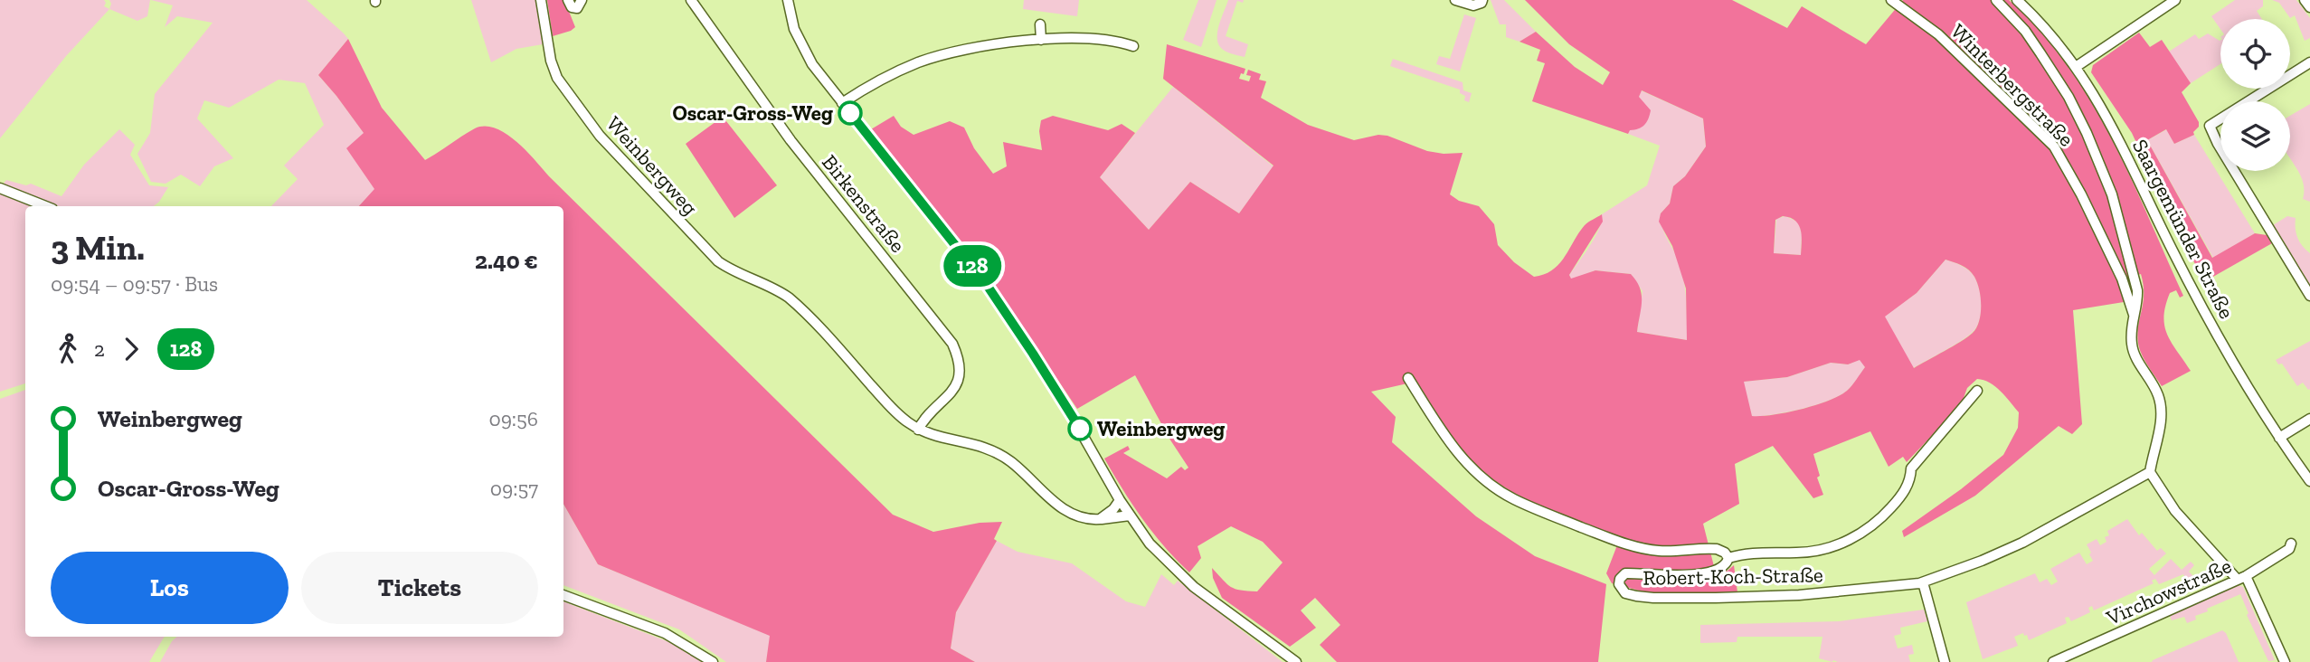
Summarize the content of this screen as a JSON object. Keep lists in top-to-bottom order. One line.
{"streets":{"street":["Winterbergstraße","Weinbergweg","Birkenstraße","Saargemünder Straße","Robert-Koch-Straße","Virchowstraße"]},"crossings":[["Weinbergweg","Birkenstraße"]],"places":["Oscar-Gross-Weg","Weinbergweg"],"lines":["bus line 128"],"page":{"on_map":"128","heading":["3 Min.","09:54 – 09:57 · Bus","2.40 €"],"legs":["2","128"],"list":[{"name":"Weinbergweg","value":"09:56"},{"name":"Oscar-Gross-Weg","value":"09:57"}],"buttons":["Los","Tickets"]}}
